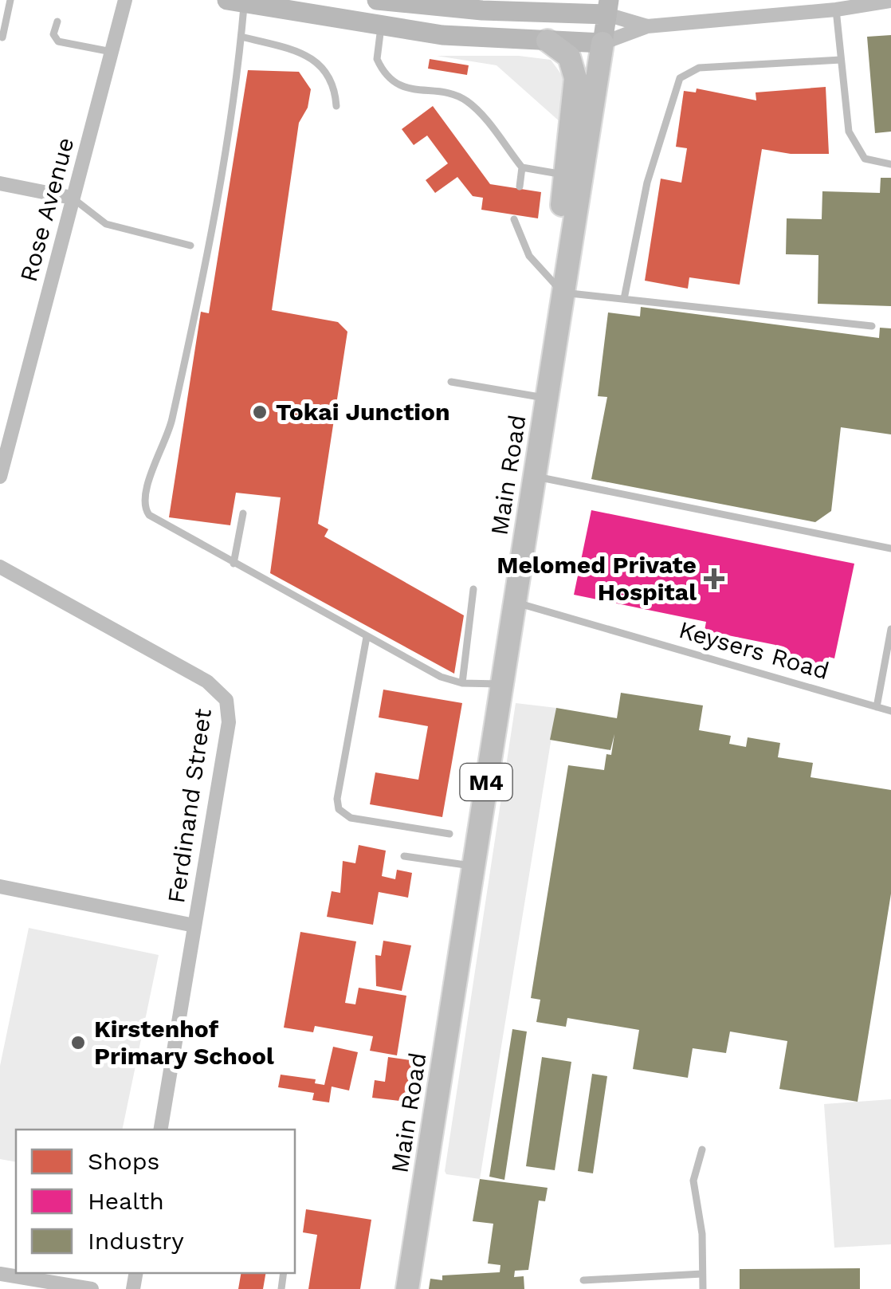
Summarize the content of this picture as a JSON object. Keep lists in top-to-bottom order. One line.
{"streets":{"main road":["Main Road","M4"],"street":["Rose Avenue","Ferdinand Street"],"lane":["Keysers Road"]},"crossings":[["Main Road","Keysers Road"]],"places":{"other":["Tokai Junction","Kirstenhof Primary School"],"health":["Melomed Private Hospital"]},"legend":["Shops","Health","Industry"]}
